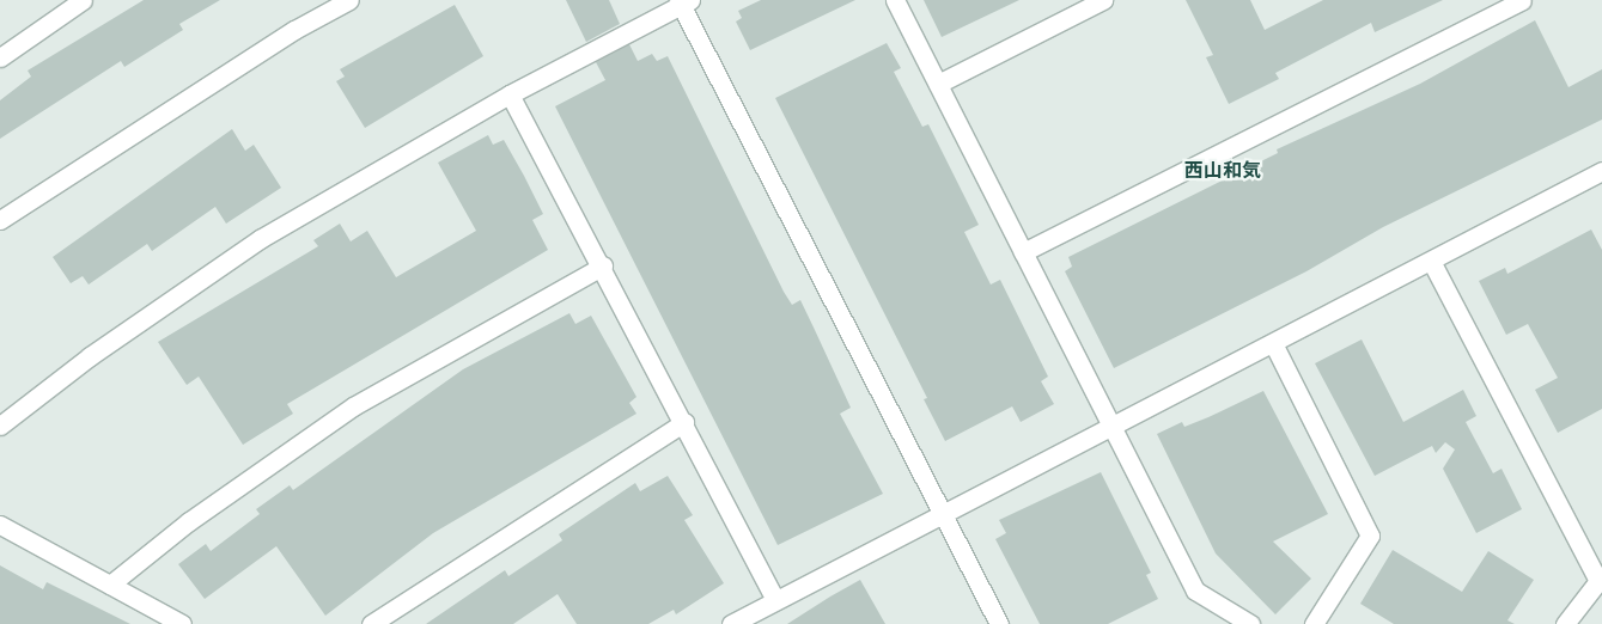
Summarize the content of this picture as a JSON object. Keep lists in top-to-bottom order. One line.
{"districts":["西山和気"]}
